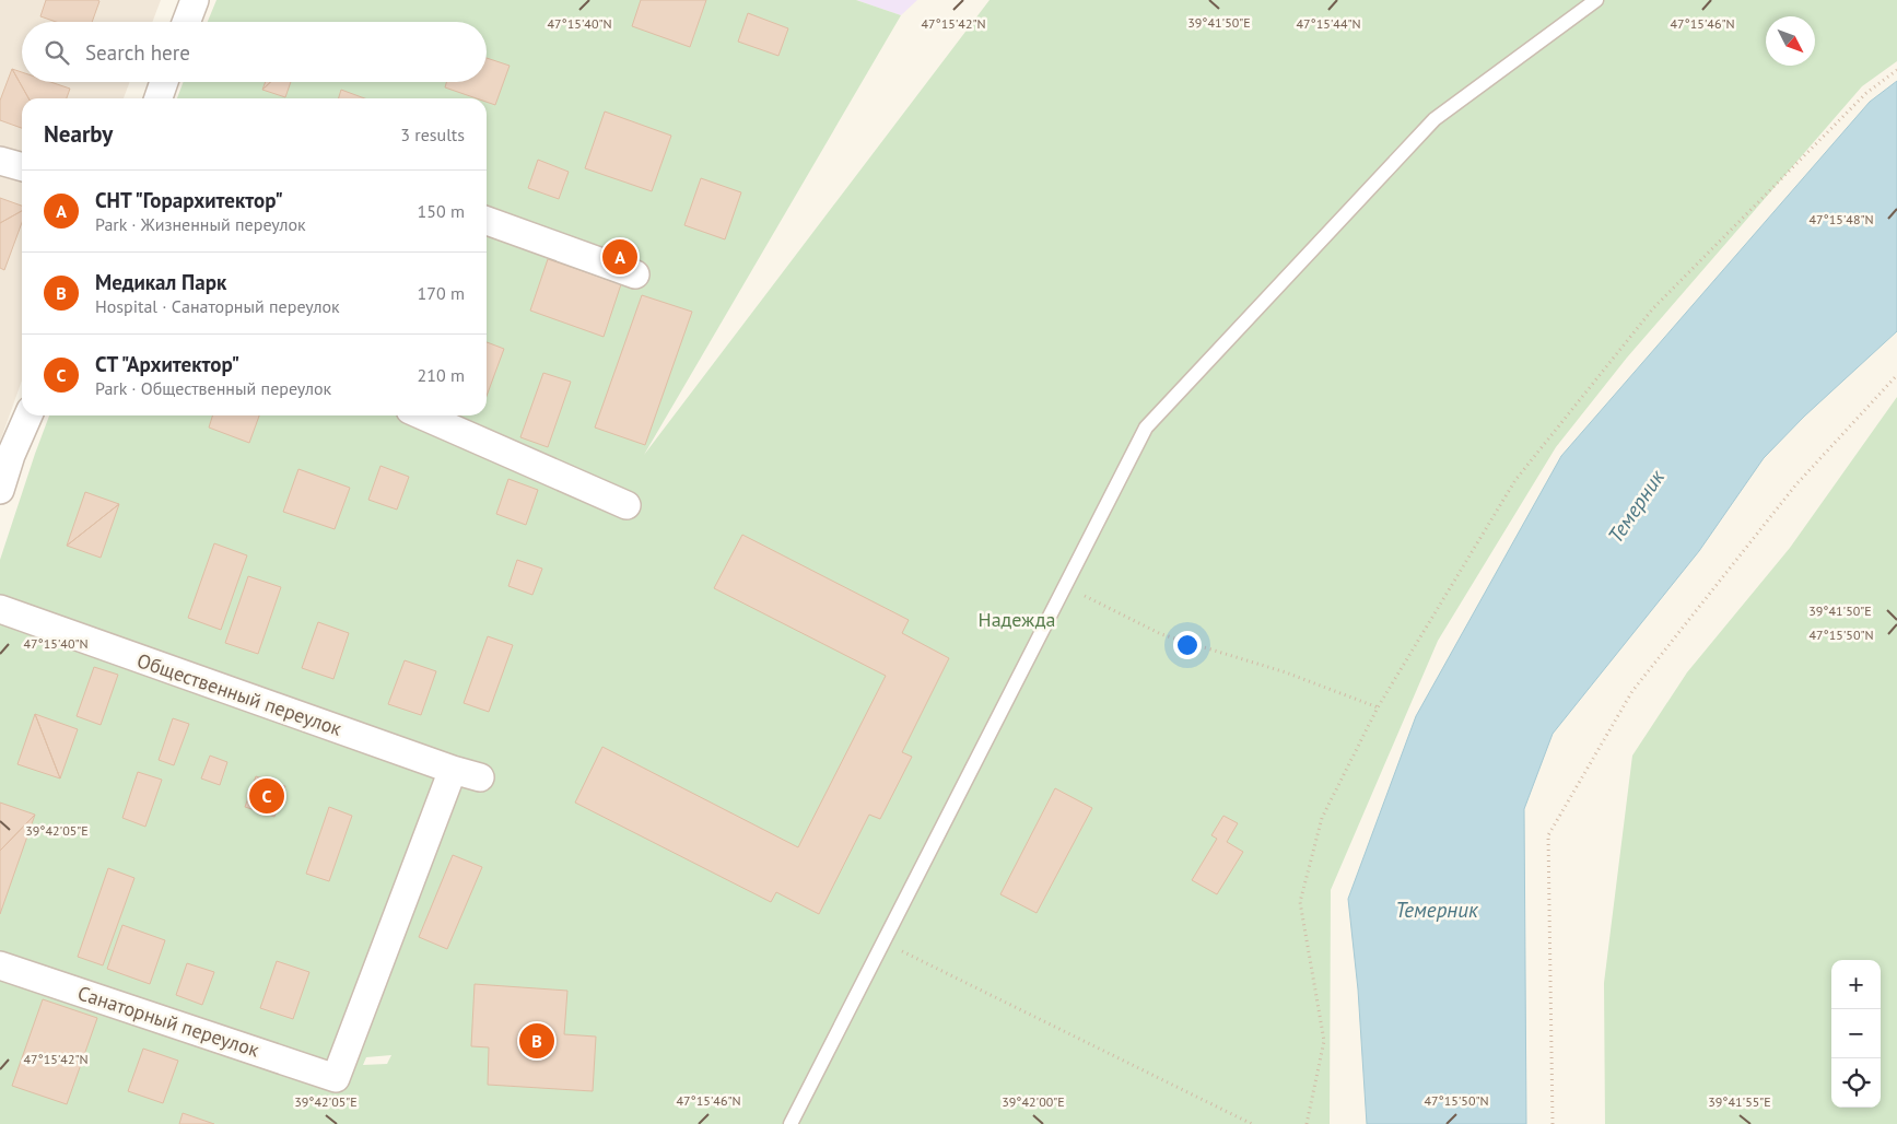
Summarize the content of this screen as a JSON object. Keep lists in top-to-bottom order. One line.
{"streets":{"street":["Общественный переулок","Санаторный переулок"]},"crossings":[["Общественный переулок","Санаторный переулок"]],"water":["Темерник"],"parks":["Надежда"],"north":"bottom right","page":{"search":"Search here","heading":["Nearby","3 results"],"list":[{"mark":"A","name":"СНТ \"Горархитектор\"","note":"Park · Жизненный переулок","value":"150 m"},{"mark":"B","name":"Медикал Парк","note":"Hospital · Санаторный переулок","value":"170 m"},{"mark":"C","name":"СТ \"Архитектор\"","note":"Park · Общественный переулок","value":"210 m"}],"pins":["A","C","B"],"map_buttons":["+","−"]},"coordinates":["39°41'50\"E","47°15'40\"N","47°15'44\"N","47°15'46\"N","47°15'42\"N","47°15'48\"N","47°15'50\"N","39°42'05\"E","39°42'00\"E","39°41'55\"E"]}
